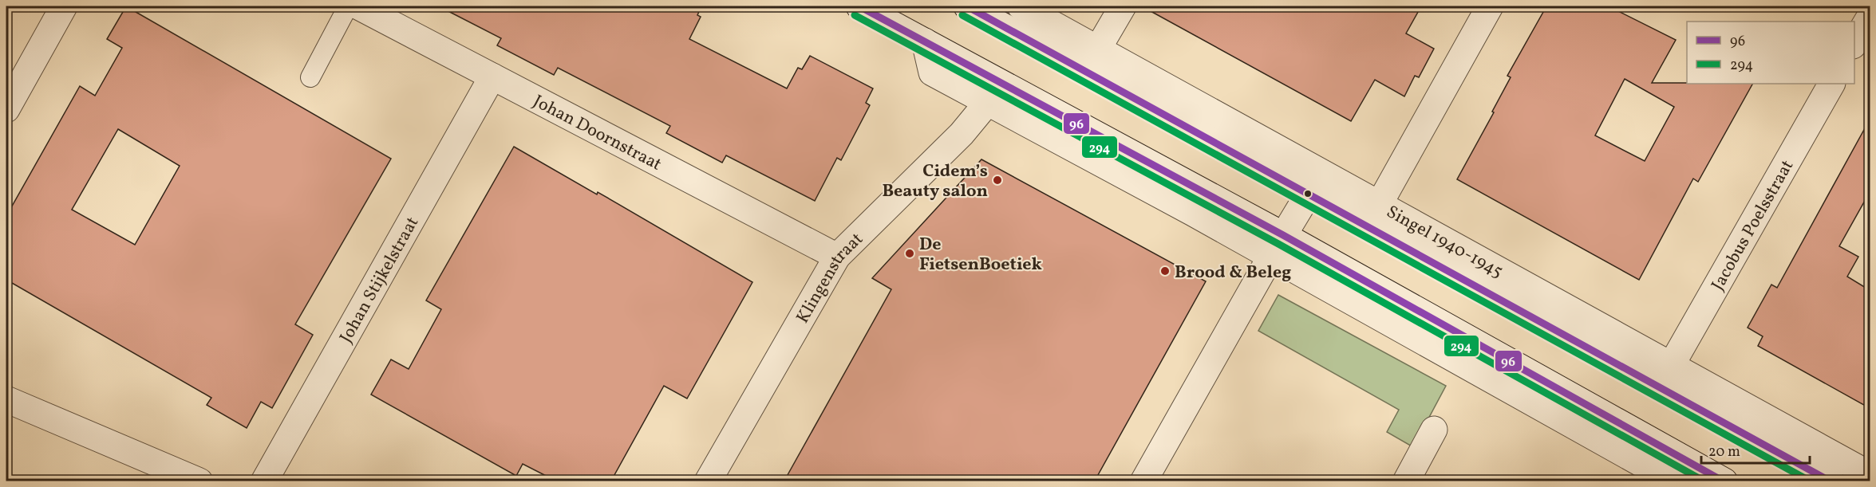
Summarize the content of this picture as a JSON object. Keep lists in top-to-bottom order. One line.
{"streets":{"street":["Johan Doornstraat","Jacobus Poelsstraat","Singel 1940-1945","Klingenstraat","Johan Stijkelstraat"]},"crossings":[["Johan Doornstraat","Klingenstraat"],["Johan Doornstraat","Johan Stijkelstraat"],["Jacobus Poelsstraat","Singel 1940-1945"]],"places":["Cidem’s Beauty salon","De FietsenBoetiek","Brood & Beleg"],"lines":["transit line 96","transit line 294"],"legend":["96","294"],"scale_bar":"20 m"}
